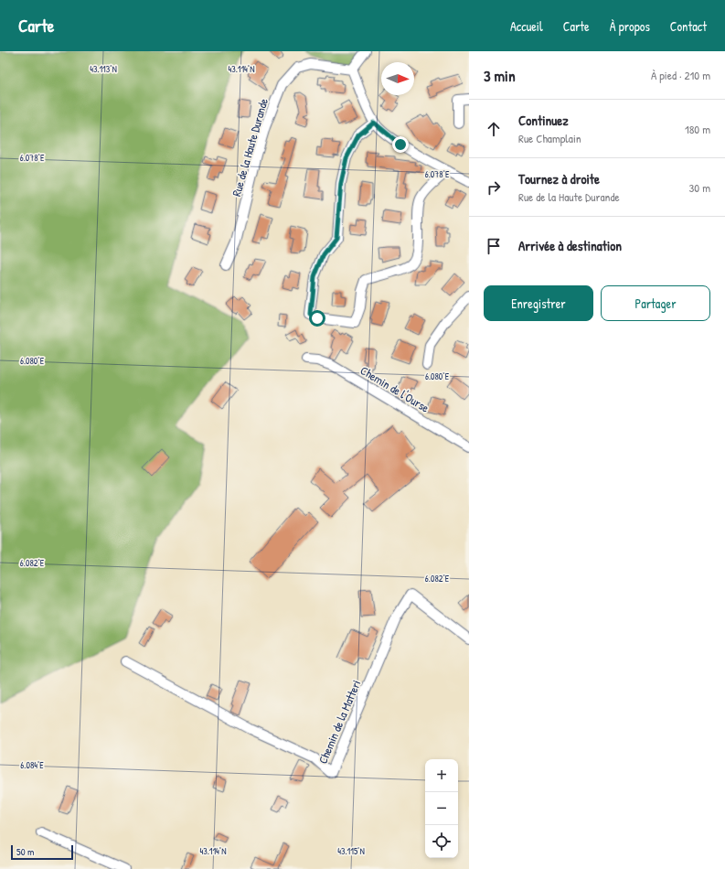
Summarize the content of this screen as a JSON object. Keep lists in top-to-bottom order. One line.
{"streets":{"street":["Rue de la Haute Durande","Chemin de l'Ourse","Chemin de la Matteri"]},"scale_bar":"50 m","north":"right","page":{"header":"Carte","nav":["Accueil","Carte","À propos","Contact"],"heading":["3 min","À pied · 210 m"],"list":[["Continuez","Rue Champlain","180 m"],["Tournez à droite","Rue de la Haute Durande","30 m"],"Arrivée à destination"],"buttons":["Enregistrer","Partager"],"map_buttons":["+","−"],"scale":"50 m"},"coordinates":["43.113°N","43.114°N","6.078°E","6.080°E","6.082°E","6.084°E","43.115°N"]}
